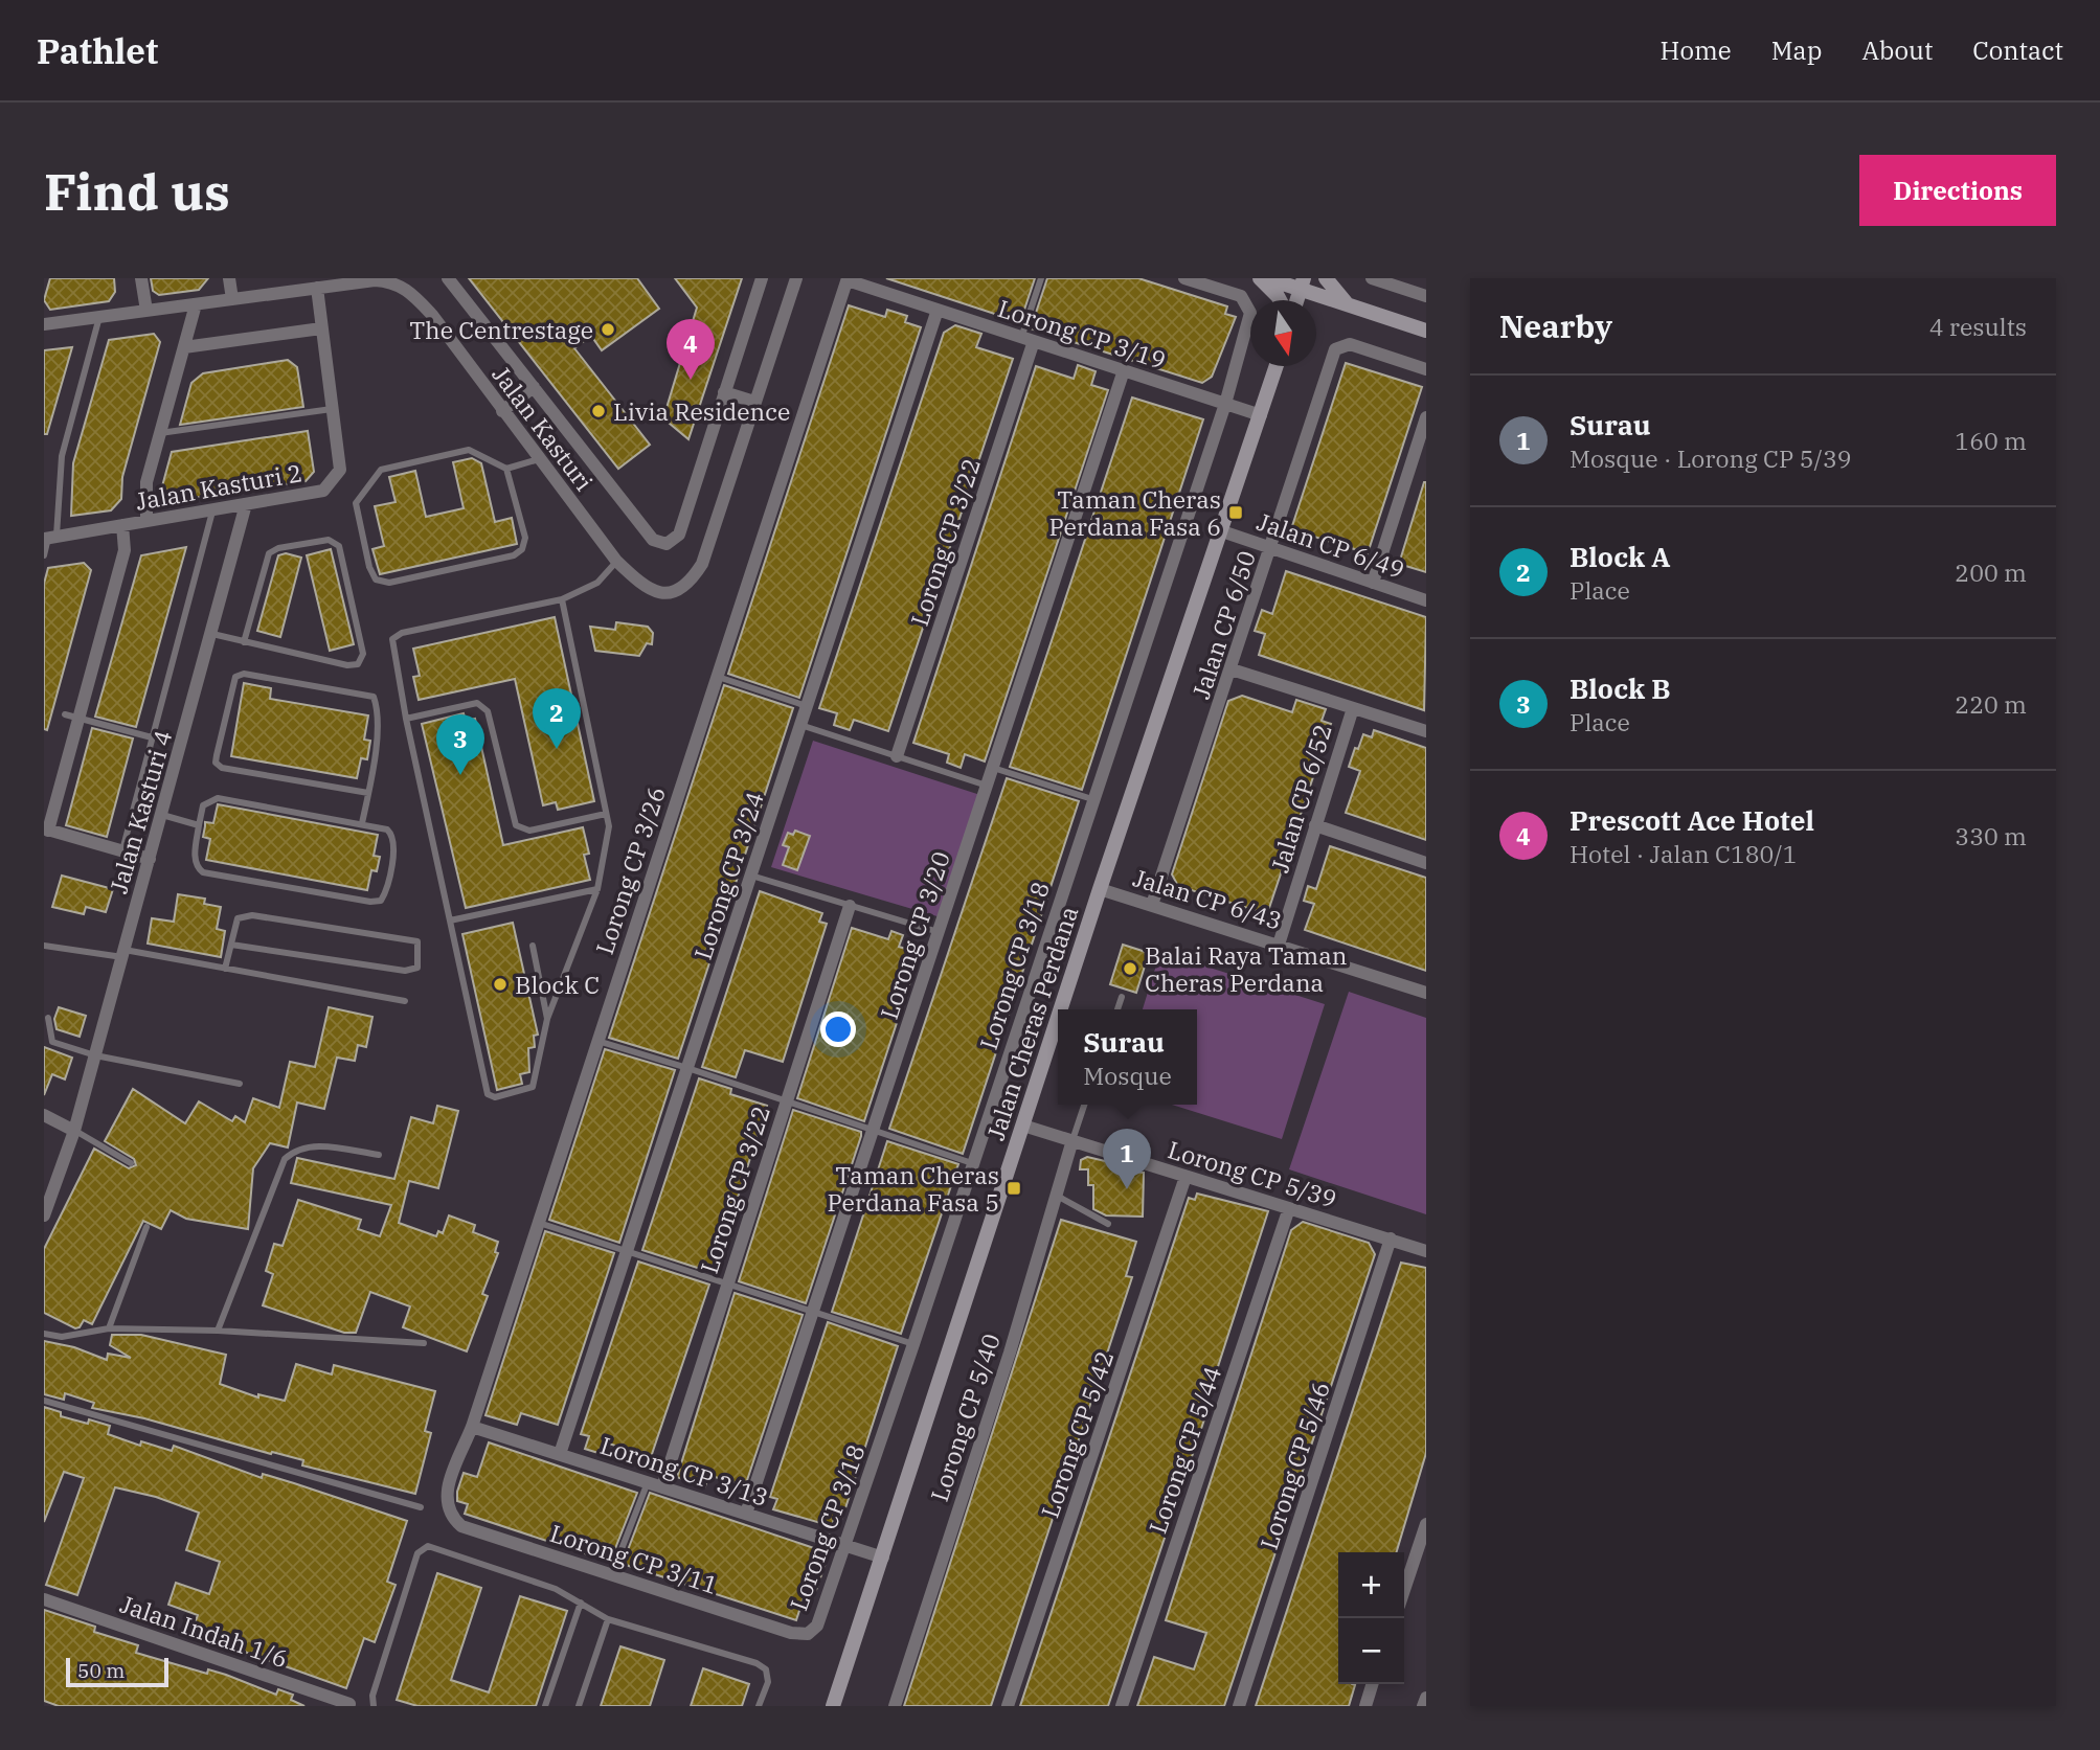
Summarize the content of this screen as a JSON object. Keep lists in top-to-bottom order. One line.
{"streets":{"street":["Lorong CP 3/19","Jalan Kasturi","Jalan Kasturi 2","Lorong CP 3/22","Jalan CP 6/49","Jalan CP 6/50","Jalan CP 6/52","Jalan Kasturi 4","Lorong CP 3/26","Lorong CP 3/24","Jalan CP 6/43","Lorong CP 3/20","Lorong CP 3/18","Jalan Cheras Perdana","Lorong CP 5/39","Lorong CP 5/40","Lorong CP 5/42","Lorong CP 5/44","Lorong CP 5/46","Lorong CP 3/13","Lorong CP 3/11","Jalan Indah 1/6"]},"crossings":[["Lorong CP 3/19","Lorong CP 3/22"],["Lorong CP 3/19","Lorong CP 3/26"],["Lorong CP 3/19","Lorong CP 3/24"],["Lorong CP 3/19","Lorong CP 3/20"],["Lorong CP 3/19","Lorong CP 3/18"],["Lorong CP 3/19","Jalan Cheras Perdana"],["Jalan Kasturi","Jalan Kasturi 2"],["Jalan Kasturi 2","Jalan Kasturi 4"],["Lorong CP 3/22","Lorong CP 3/13"],["Jalan CP 6/49","Jalan CP 6/50"],["Jalan CP 6/49","Jalan Cheras Perdana"],["Jalan CP 6/50","Jalan CP 6/43"],["Jalan CP 6/52","Jalan CP 6/43"],["Lorong CP 3/26","Lorong CP 3/13"],["Lorong CP 3/26","Lorong CP 3/11"],["Lorong CP 3/24","Lorong CP 3/13"],["Jalan CP 6/43","Jalan Cheras Perdana"],["Lorong CP 3/20","Lorong CP 3/13"],["Lorong CP 3/18","Lorong CP 3/13"],["Lorong CP 3/18","Lorong CP 3/11"],["Jalan Cheras Perdana","Lorong CP 5/39"],["Jalan Cheras Perdana","Lorong CP 3/13"],["Lorong CP 5/39","Lorong CP 5/40"],["Lorong CP 5/39","Lorong CP 5/42"],["Lorong CP 5/39","Lorong CP 5/44"],["Lorong CP 5/39","Lorong CP 5/46"]],"places":{"other":["The Centrestage","Livia Residence","Balai Raya Taman Cheras Perdana","Block C"],"transit":["Taman Cheras Perdana Fasa 6","Taman Cheras Perdana Fasa 5"]},"scale_bar":"50 m","north":"bottom","page":{"header":"Pathlet","nav":["Home","Map","About","Contact"],"buttons":"Directions","title":"Find us","heading":["Nearby","4 results"],"pins":["4","2","3","1"],"list":[{"mark":"1","name":"Surau","note":"Mosque · Lorong CP 5/39","value":"160 m"},{"mark":"2","name":"Block A","note":"Place","value":"200 m"},{"mark":"3","name":"Block B","note":"Place","value":"220 m"},{"mark":"4","name":"Prescott Ace Hotel","note":"Hotel · Jalan C180/1","value":"330 m"}],"popup":["Surau","Mosque"],"map_buttons":["+","−"],"scale":"50 m"}}
